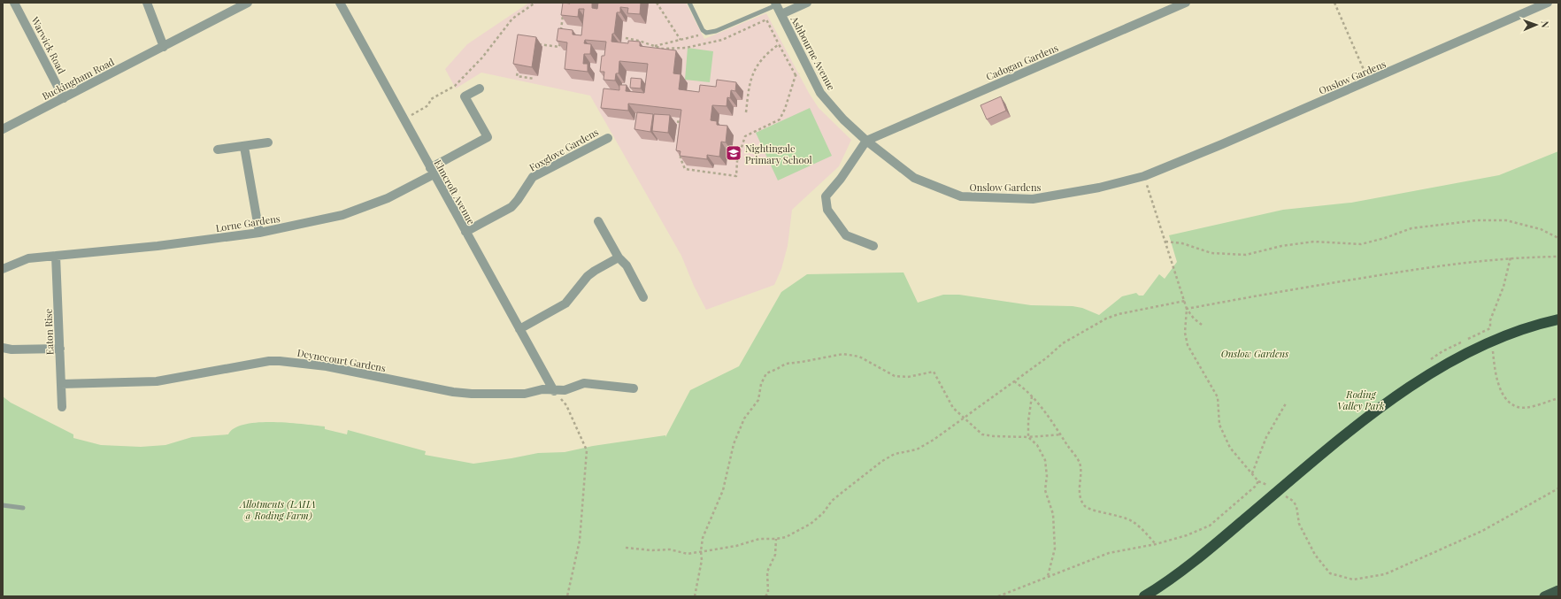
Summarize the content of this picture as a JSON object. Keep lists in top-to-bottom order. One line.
{"streets":{"street":["Warwick Road","Ashbourne Avenue","Cadogan Gardens","Onslow Gardens","Buckingham Road","Foxglove Gardens","Elmcroft Avenue","Lorne Gardens","Eaton Rise","Deynecourt Gardens"]},"crossings":[["Warwick Road","Buckingham Road"],["Ashbourne Avenue","Cadogan Gardens"],["Ashbourne Avenue","Onslow Gardens"],["Cadogan Gardens","Onslow Gardens"],["Foxglove Gardens","Elmcroft Avenue"],["Elmcroft Avenue","Lorne Gardens"],["Elmcroft Avenue","Deynecourt Gardens"],["Lorne Gardens","Eaton Rise"],["Eaton Rise","Deynecourt Gardens"]],"parks":["Onslow Gardens","Roding Valley Park","Allotments (LAHA @ Roding Farm)"],"places":{"school or university":["Nightingale Primary School"]},"north":"right"}
